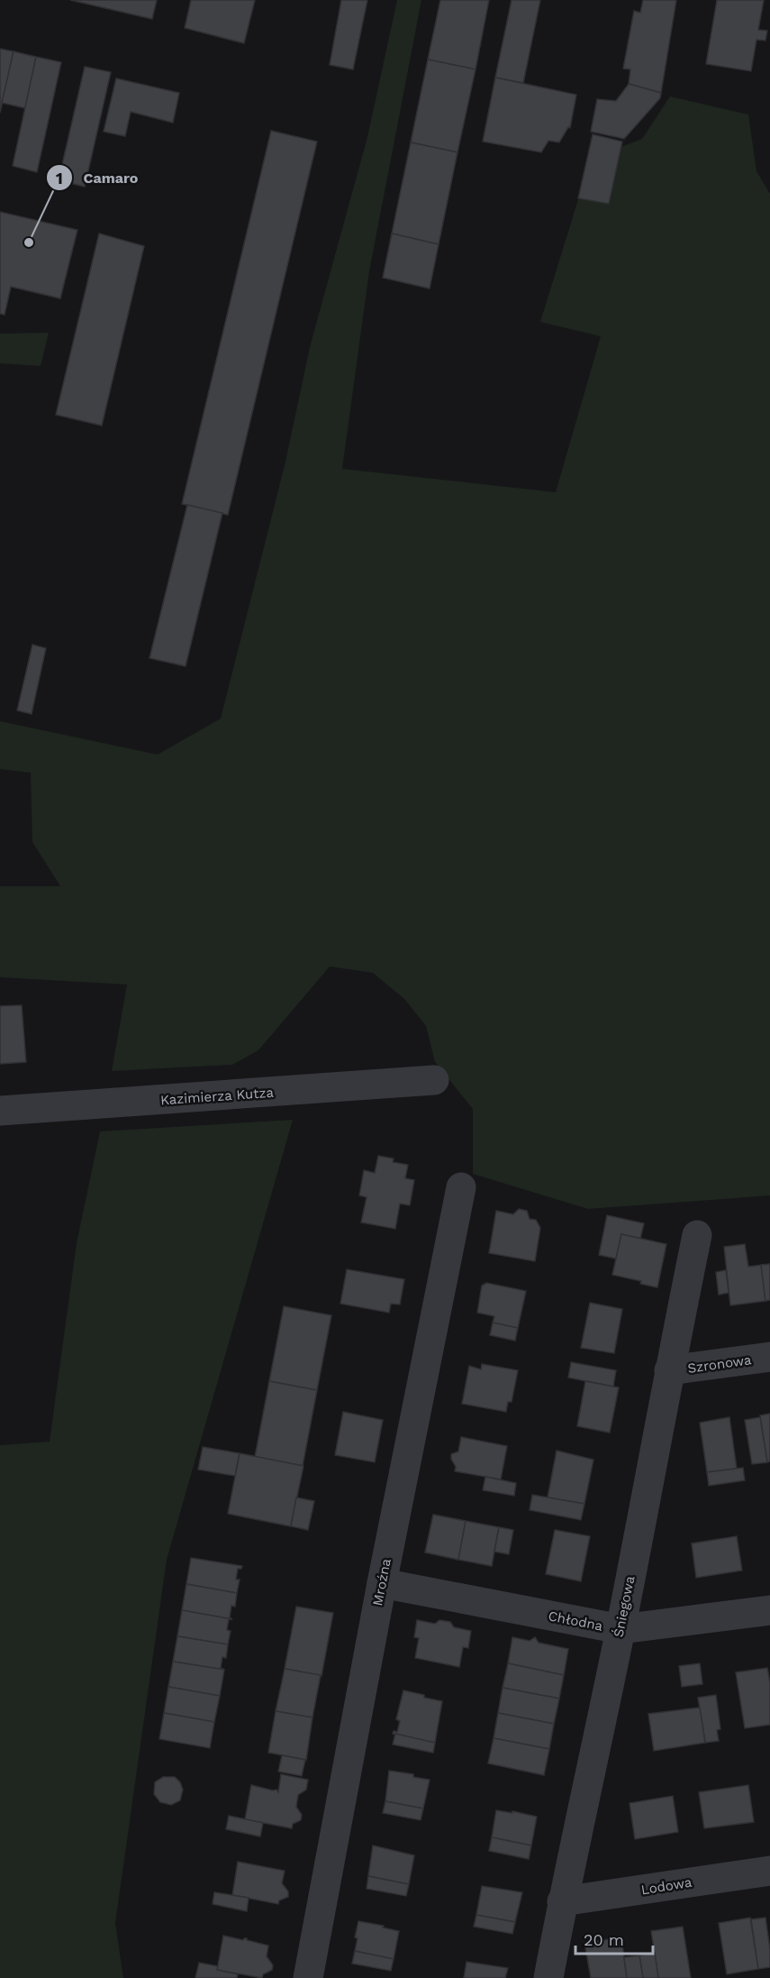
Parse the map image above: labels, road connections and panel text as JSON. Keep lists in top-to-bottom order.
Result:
{
  "streets": {
    "street": [
      "Kazimierza Kutza",
      "Szronowa",
      "Mroźna",
      "Śniegowa",
      "Chłodna",
      "Lodowa"
    ]
  },
  "crossings": [
    ["Szronowa", "Śniegowa"],
    ["Mroźna", "Chłodna"],
    ["Śniegowa", "Chłodna"],
    ["Śniegowa", "Lodowa"]
  ],
  "places": ["Camaro"],
  "scale_bar": "20 m"
}
